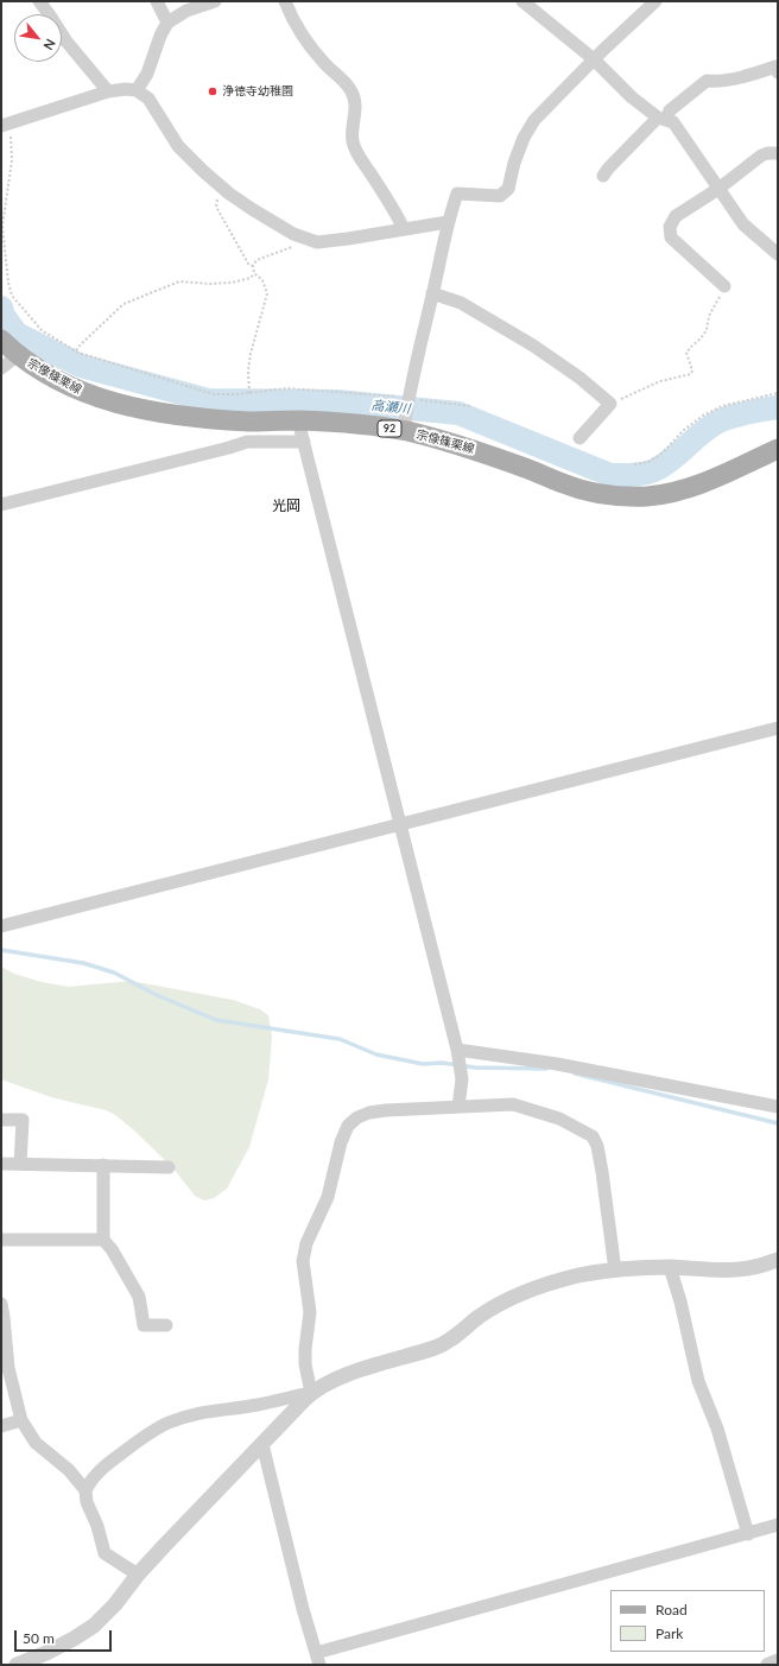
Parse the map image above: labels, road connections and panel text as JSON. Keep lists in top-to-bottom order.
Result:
{
  "streets": {
    "main road": ["宗像篠栗線", "92"]
  },
  "districts": ["光岡"],
  "water": ["高瀬川"],
  "places": ["浄徳寺幼稚園"],
  "legend": ["Road", "Park"],
  "scale_bar": "50 m",
  "north": "bottom right"
}
